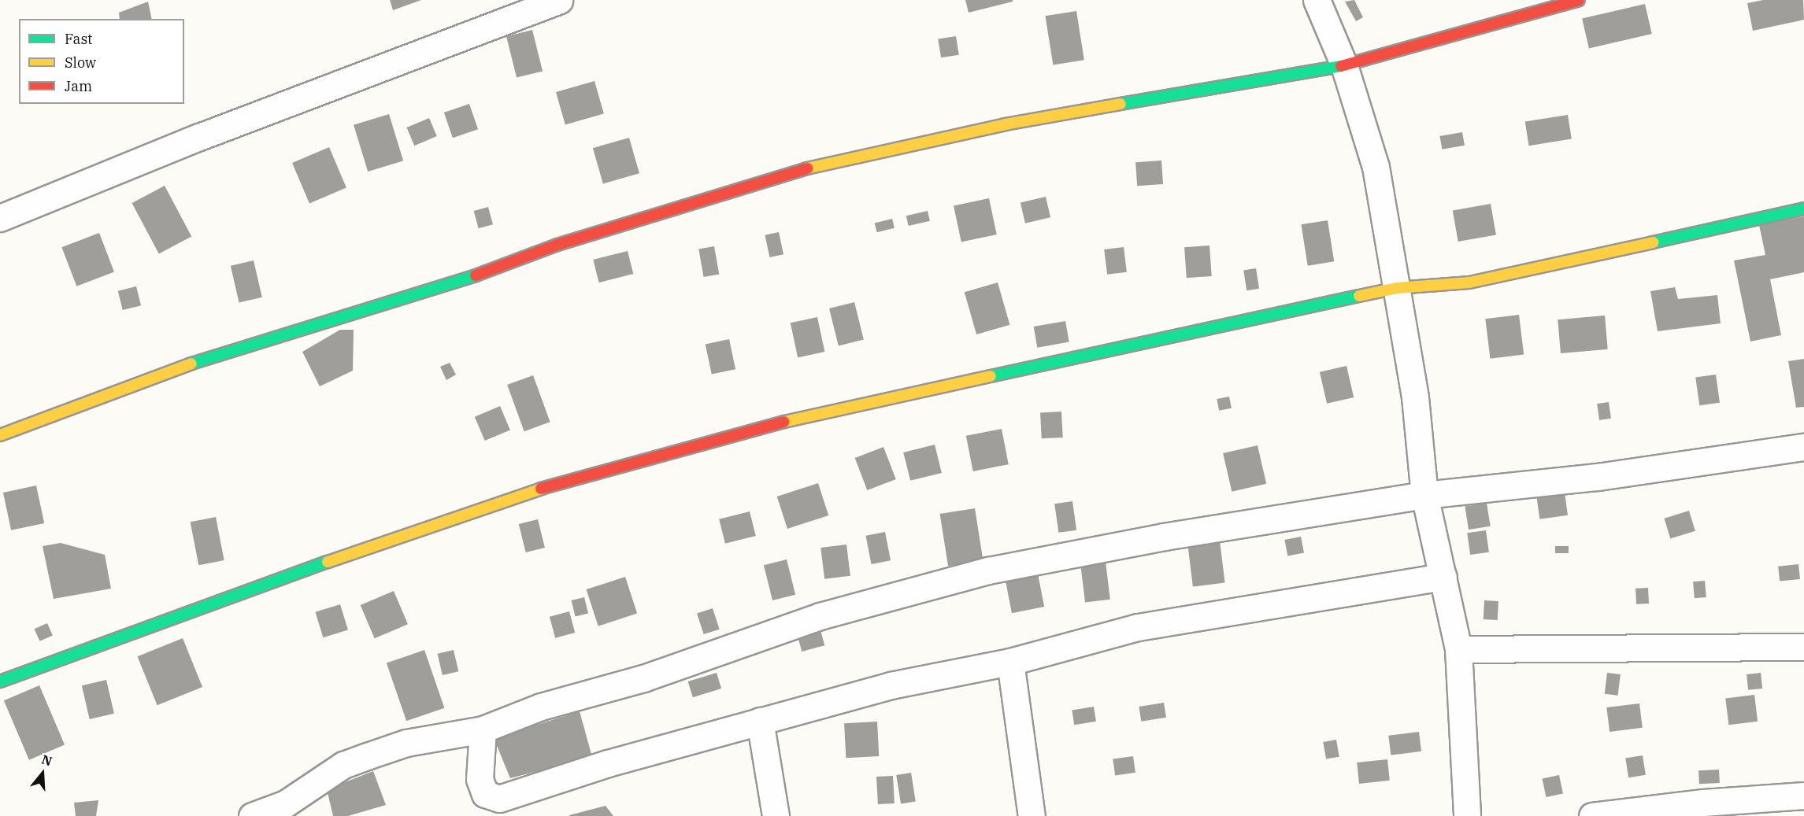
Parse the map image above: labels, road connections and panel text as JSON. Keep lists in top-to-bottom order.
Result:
{
  "legend": ["Fast", "Slow", "Jam"],
  "north": "top"
}
